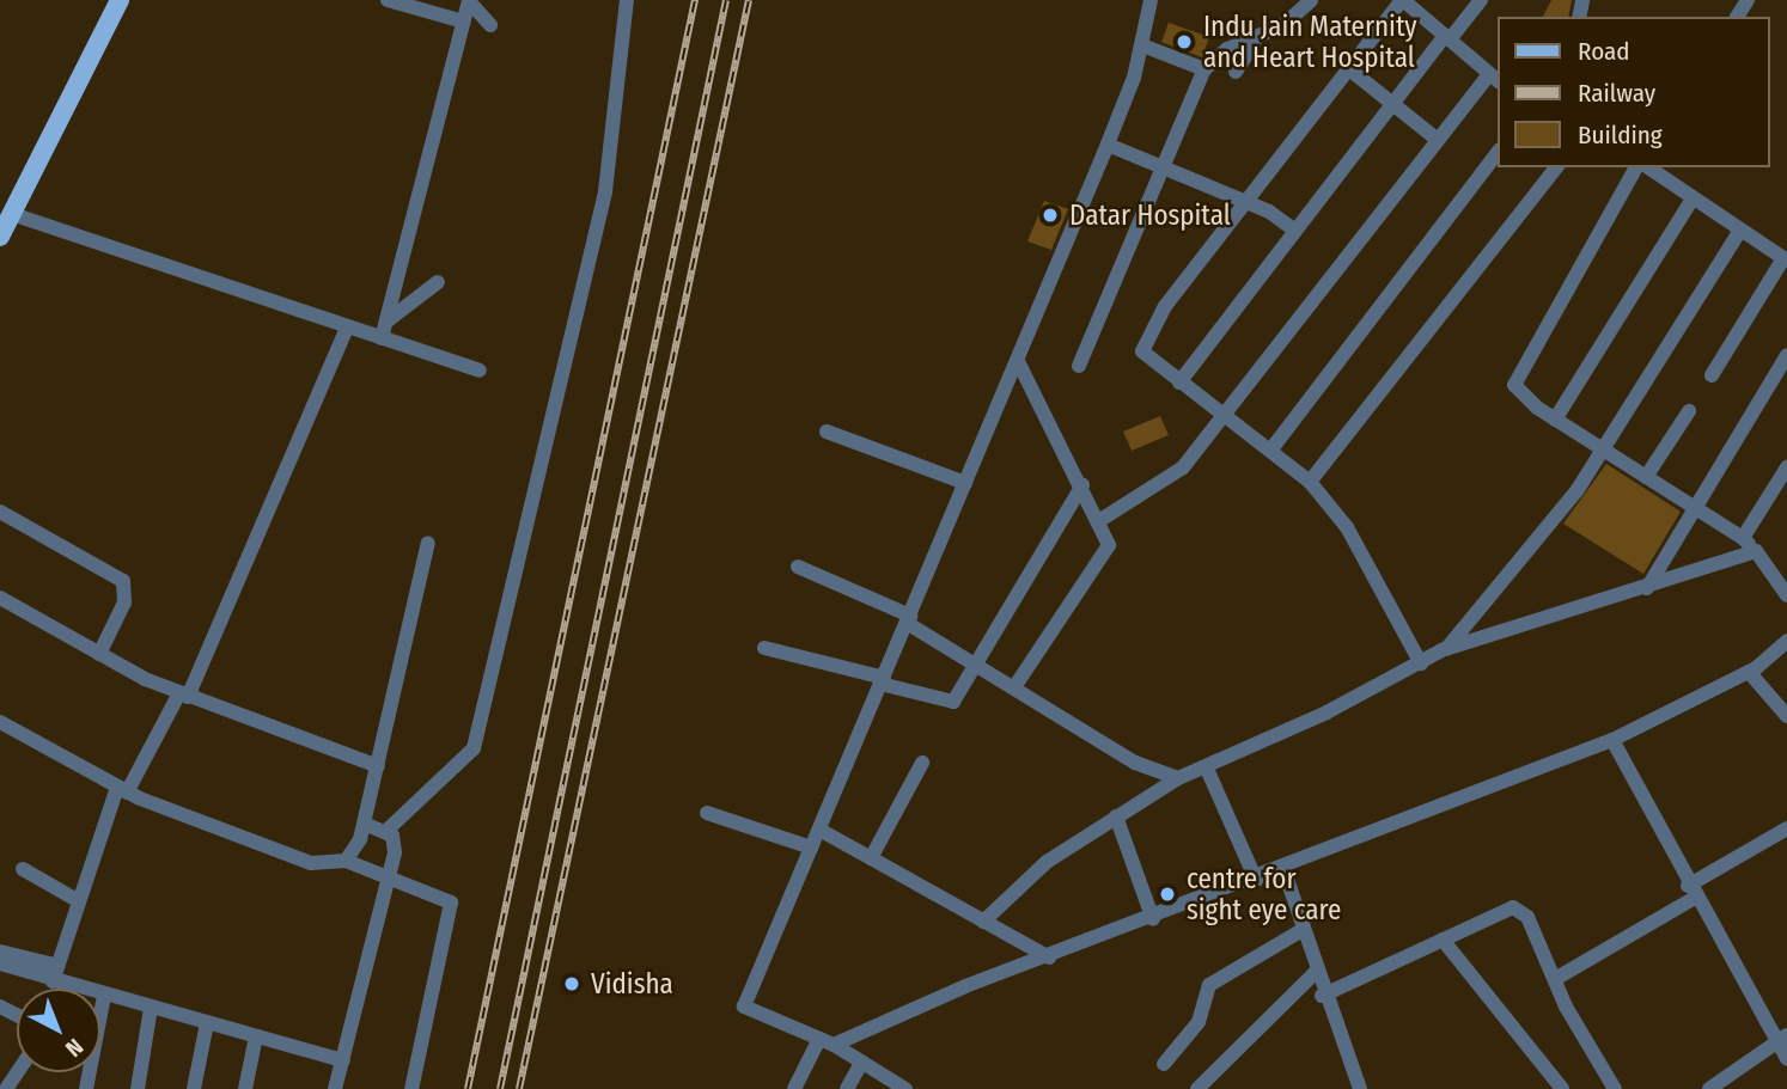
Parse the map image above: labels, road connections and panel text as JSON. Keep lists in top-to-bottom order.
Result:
{
  "places": [
    "Indu Jain Maternity and Heart Hospital",
    "Datar Hospital",
    "centre for sight eye care",
    "Vidisha"
  ],
  "legend": ["Road", "Railway", "Building"],
  "north": "bottom right"
}
